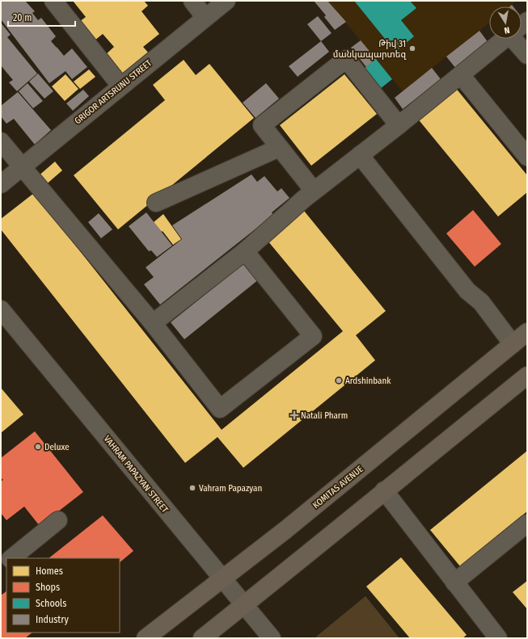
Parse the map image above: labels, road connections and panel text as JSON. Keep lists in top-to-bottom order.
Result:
{
  "streets": {
    "main road": ["KOMITAS AVENUE"],
    "street": ["GRIGOR ARTSRUNU STREET", "VAHRAM PAPAZYAN STREET"]
  },
  "crossings": [
    ["VAHRAM PAPAZYAN STREET", "KOMITAS AVENUE"]
  ],
  "places": {
    "other": [
      "Թիվ 31 մանկապարտեզ",
      "Ardshinbank",
      "Deluxe",
      "Vahram Papazyan"
    ],
    "health": ["Natali Pharm"]
  },
  "legend": [
    "Homes",
    "Shops",
    "Schools",
    "Industry"
  ],
  "scale_bar": "20 m",
  "north": "bottom"
}
